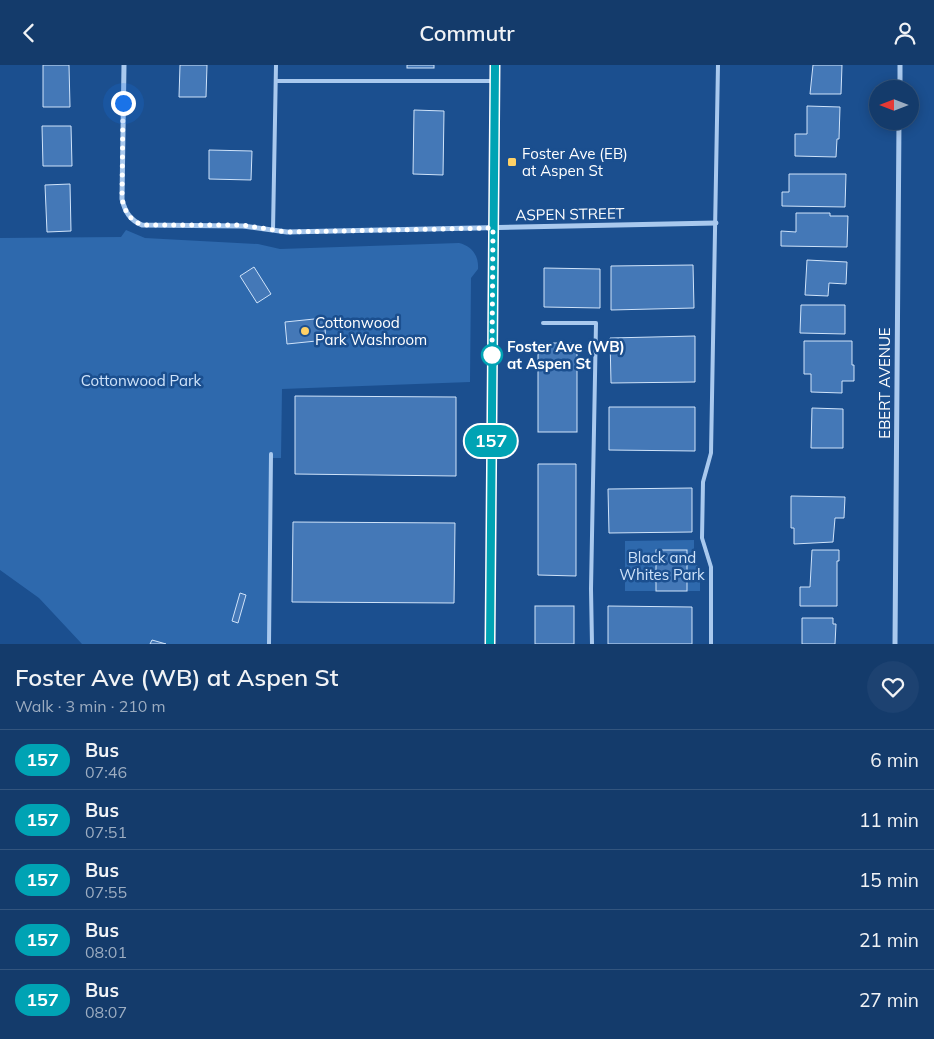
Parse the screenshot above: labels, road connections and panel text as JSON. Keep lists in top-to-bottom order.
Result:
{
  "streets": {
    "street": ["ASPEN STREET", "EBERT AVENUE"]
  },
  "parks": ["Cottonwood Park", "Black and Whites Park"],
  "places": {
    "transit": ["Foster Ave (EB) at Aspen St"],
    "other": ["Cottonwood Park Washroom", "Foster Ave (WB) at Aspen St"]
  },
  "lines": ["bus line 157"],
  "north": "left",
  "page": {
    "header": "Commutr",
    "on_map": "157",
    "heading": ["Foster Ave (WB) at Aspen St", "Walk · 3 min · 210 m"],
    "list": [
      {
        "mark": "157",
        "name": "Bus",
        "note": "07:46",
        "value": "6 min"
      },
      {
        "mark": "157",
        "name": "Bus",
        "note": "07:51",
        "value": "11 min"
      },
      {
        "mark": "157",
        "name": "Bus",
        "note": "07:55",
        "value": "15 min"
      },
      {
        "mark": "157",
        "name": "Bus",
        "note": "08:01",
        "value": "21 min"
      },
      {
        "mark": "157",
        "name": "Bus",
        "note": "08:07",
        "value": "27 min"
      }
    ]
  }
}
